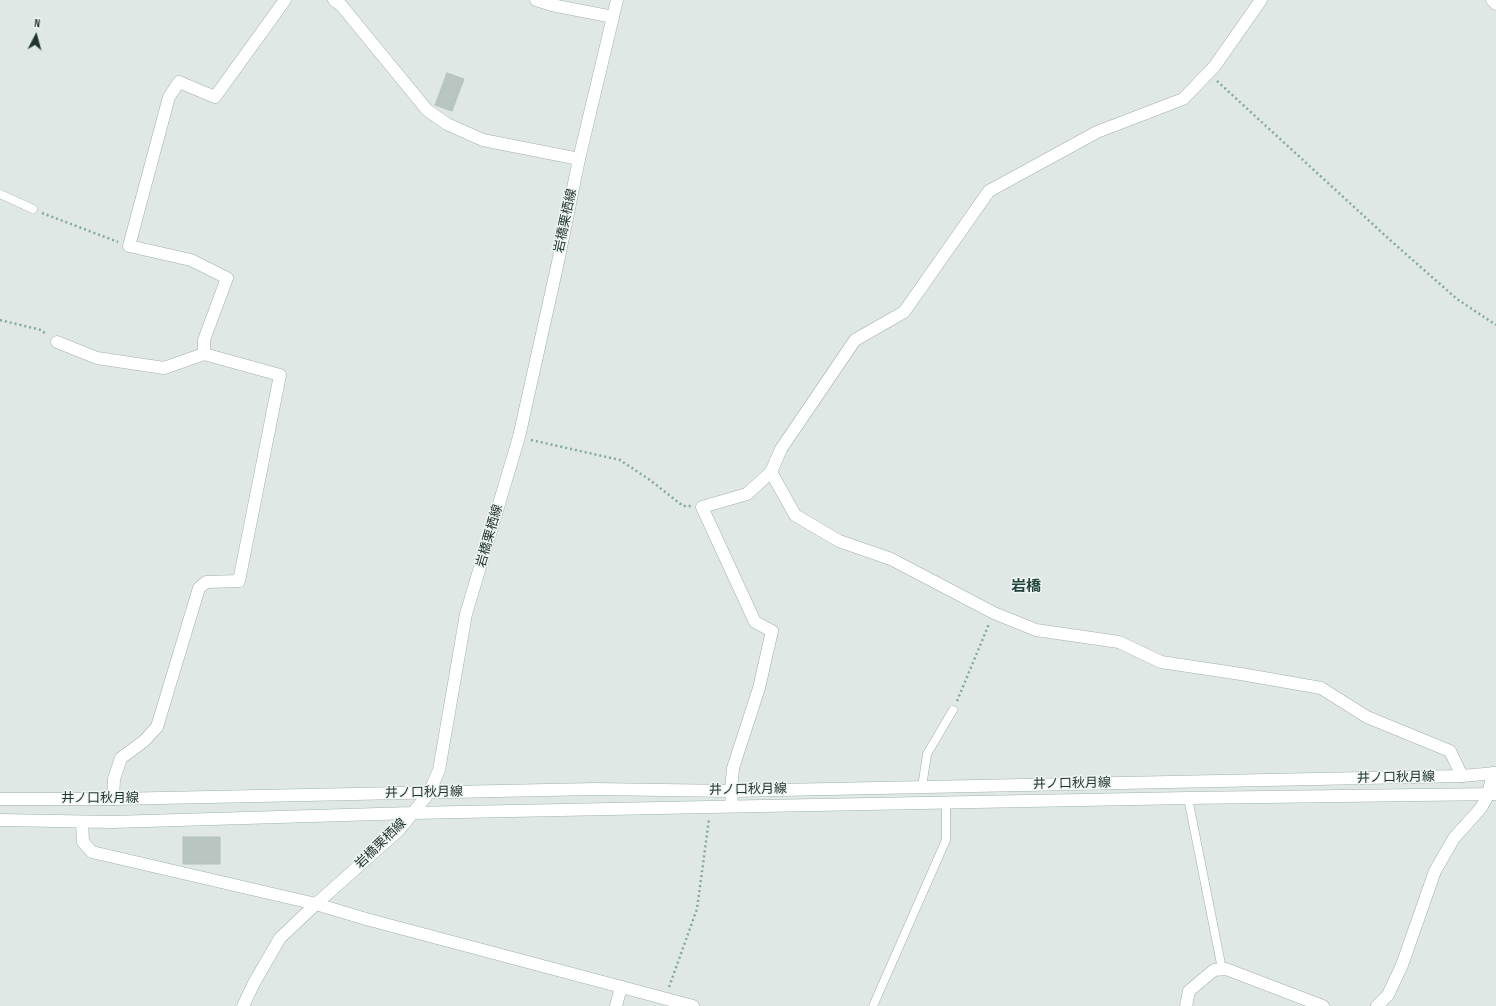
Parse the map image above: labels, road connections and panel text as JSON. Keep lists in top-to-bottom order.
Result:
{
  "streets": {
    "street": ["岩橋栗栖線", "井ノ口秋月線"]
  },
  "crossings": [
    ["岩橋栗栖線", "井ノ口秋月線"]
  ],
  "districts": ["岩橋"],
  "north": "top"
}
